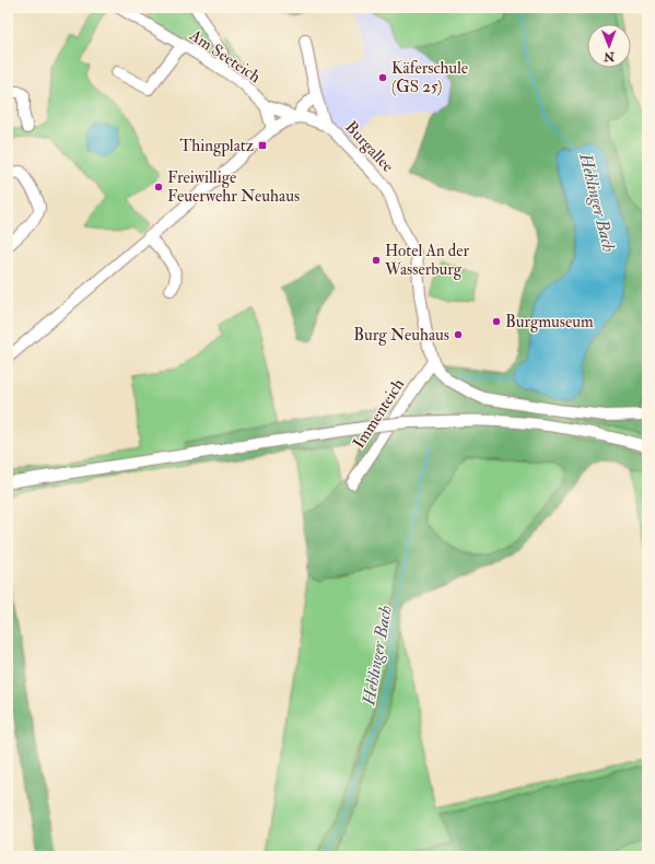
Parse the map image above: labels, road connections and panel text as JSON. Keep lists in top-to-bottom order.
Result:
{
  "streets": {
    "street": ["Am Seeteich", "Burgallee", "Immenteich"]
  },
  "crossings": [
    ["Am Seeteich", "Burgallee"],
    ["Burgallee", "Immenteich"]
  ],
  "water": ["Hehlinger Bach"],
  "places": {
    "other": [
      "Käferschule (GS 25)",
      "Freiwillige Feuerwehr Neuhaus",
      "Hotel An der Wasserburg",
      "Burgmuseum",
      "Burg Neuhaus"
    ],
    "transit": ["Thingplatz"]
  },
  "north": "bottom"
}
